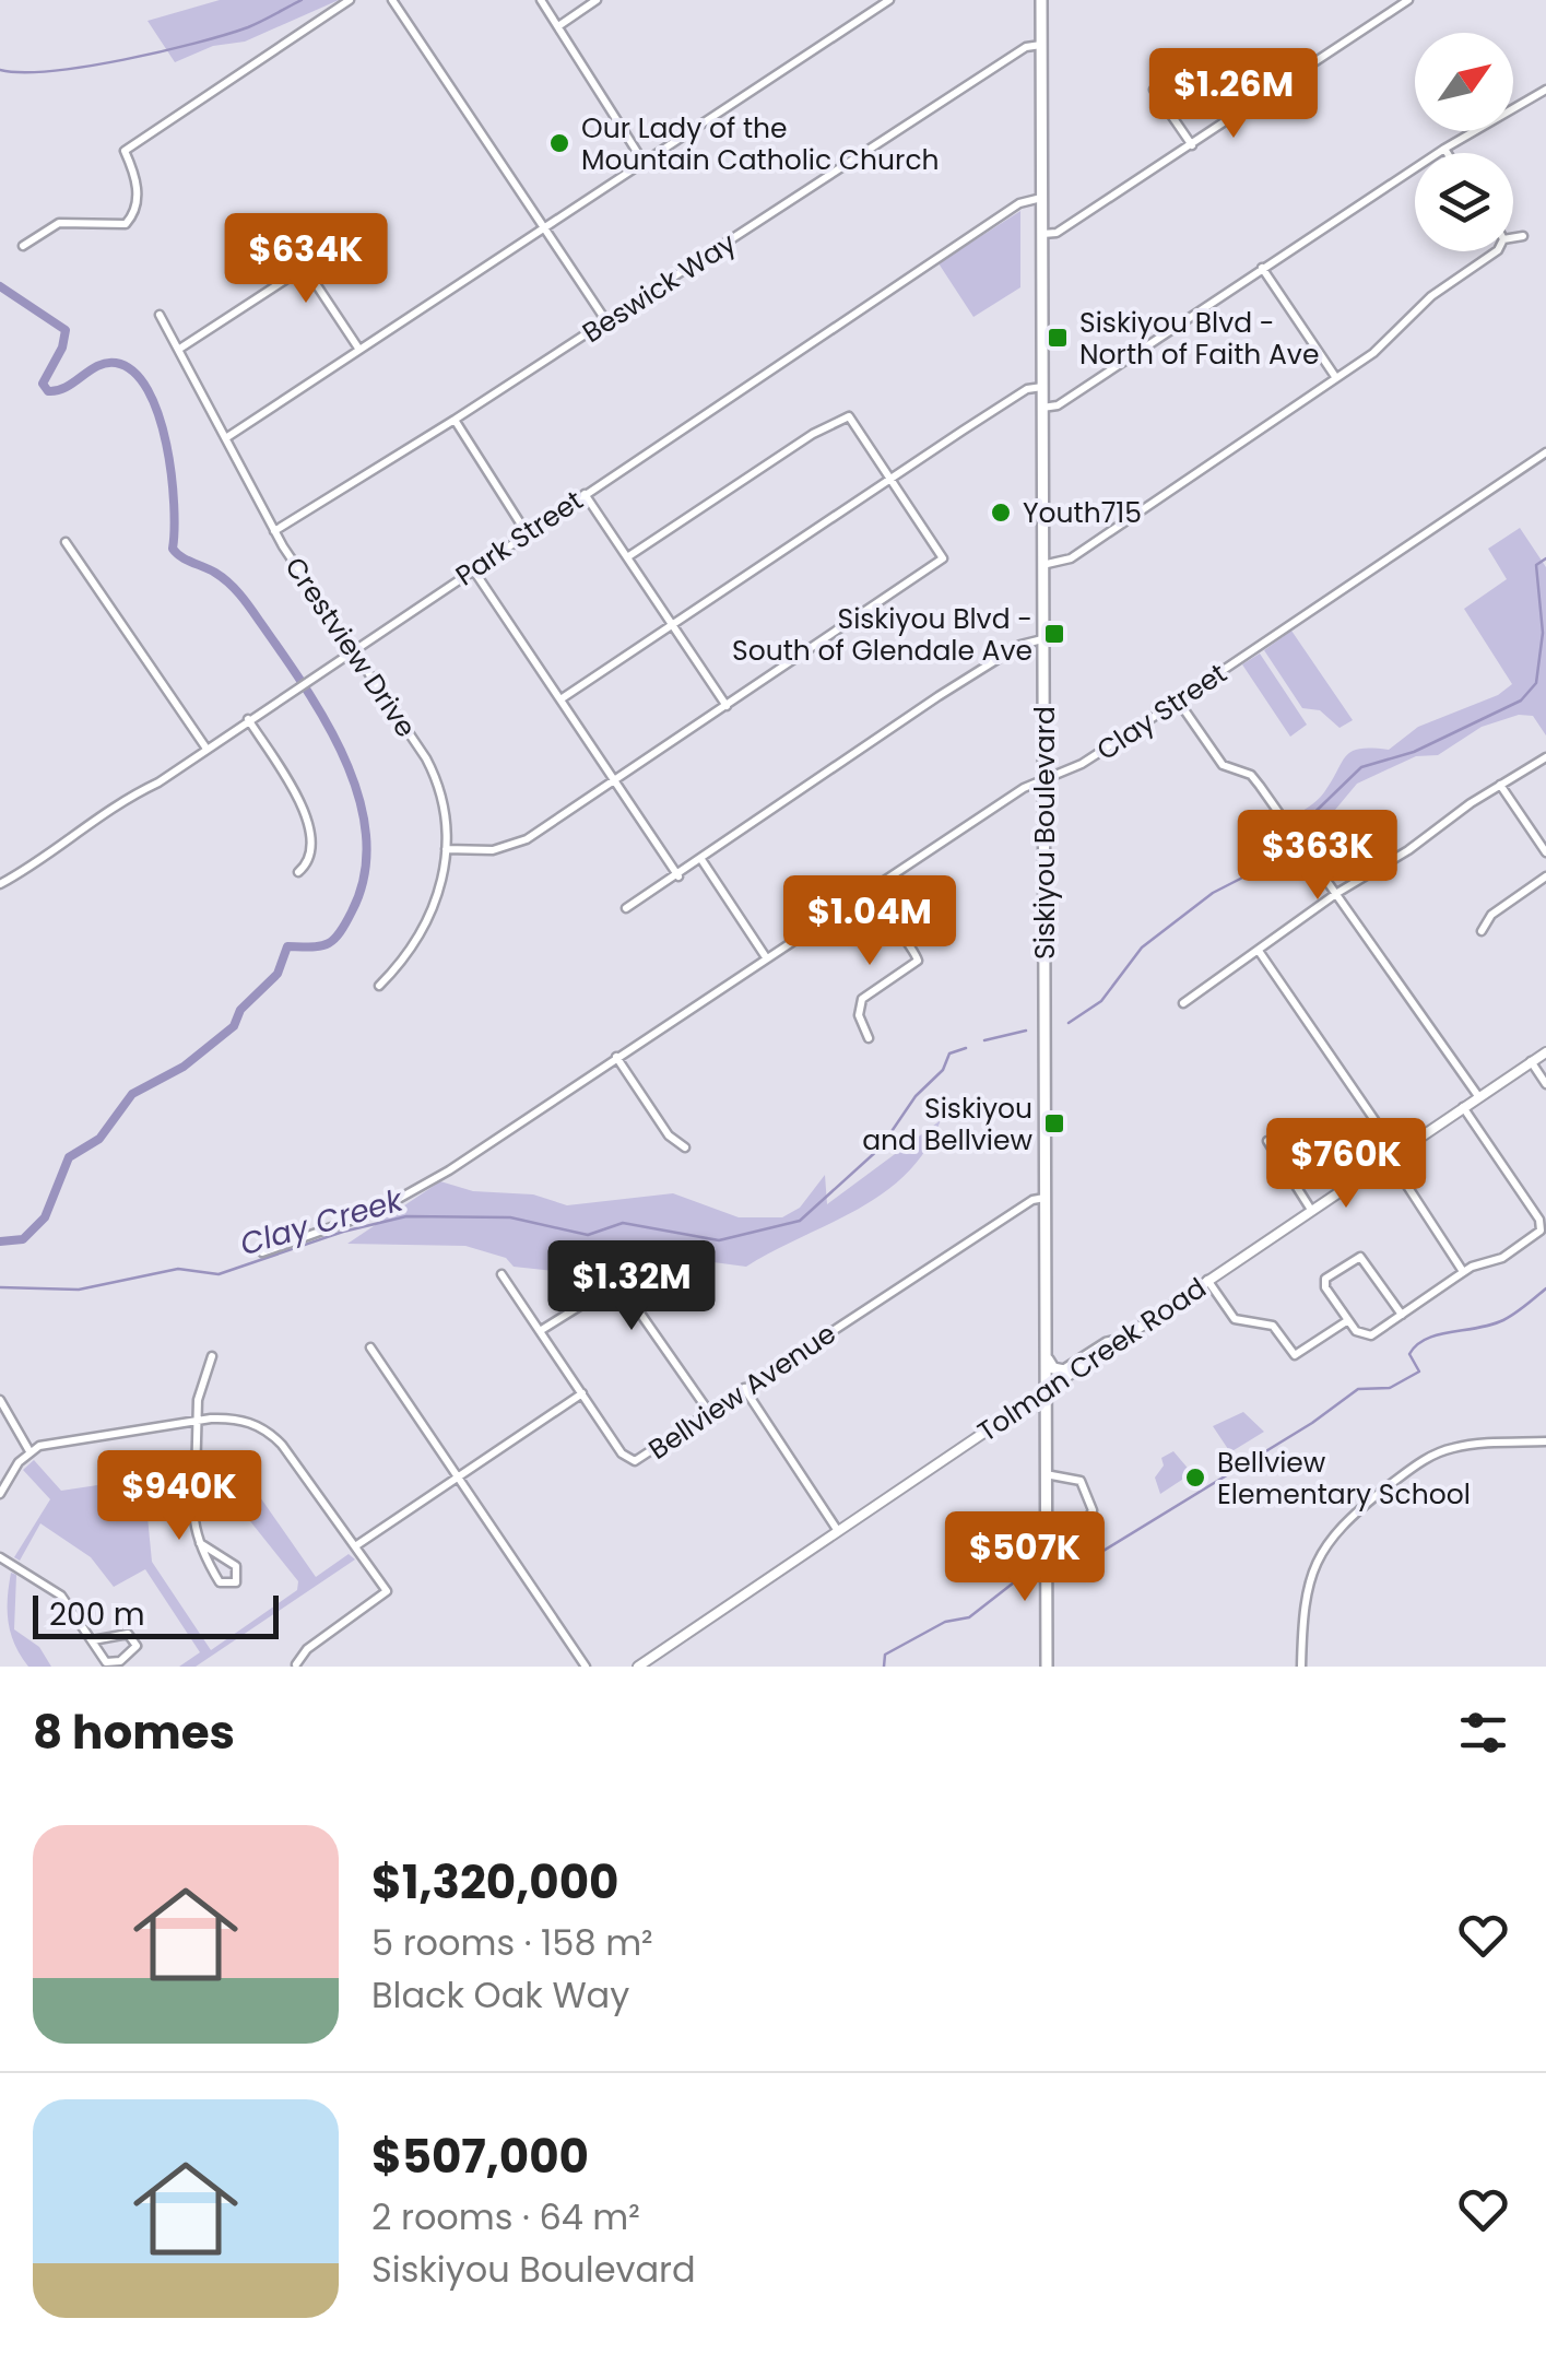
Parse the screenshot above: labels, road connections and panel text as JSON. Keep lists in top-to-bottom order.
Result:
{
  "streets": {
    "main road": ["Siskiyou Boulevard"],
    "street": [
      "Beswick Way",
      "Park Street",
      "Crestview Drive",
      "Clay Street",
      "Tolman Creek Road",
      "Bellview Avenue"
    ]
  },
  "crossings": [
    ["Beswick Way", "Crestview Drive"],
    ["Beswick Way", "Siskiyou Boulevard"],
    ["Park Street", "Crestview Drive"],
    ["Park Street", "Siskiyou Boulevard"],
    ["Clay Street", "Siskiyou Boulevard"],
    ["Siskiyou Boulevard", "Tolman Creek Road"],
    ["Siskiyou Boulevard", "Bellview Avenue"]
  ],
  "water": ["Clay Creek"],
  "places": {
    "other": ["Our Lady of the Mountain Catholic Church", "Youth715", "Bellview Elementary School"],
    "transit": ["Siskiyou Blvd - North of Faith Ave", "Siskiyou Blvd - South of Glendale Ave", "Siskiyou and Bellview"]
  },
  "scale_bar": "200 m",
  "north": "top right",
  "page": {
    "price": [
      "$1.26M",
      "$634K",
      "$363K",
      "$1.04M",
      "$760K",
      "$1.32M",
      "$940K",
      "$507K"
    ],
    "scale": "200 m",
    "heading": "8 homes",
    "list": [
      {
        "name": "$1,320,000",
        "note": "5 rooms · 158 m² · Black Oak Way"
      },
      {
        "name": "$507,000",
        "note": "2 rooms · 64 m² · Siskiyou Boulevard"
      }
    ]
  }
}
